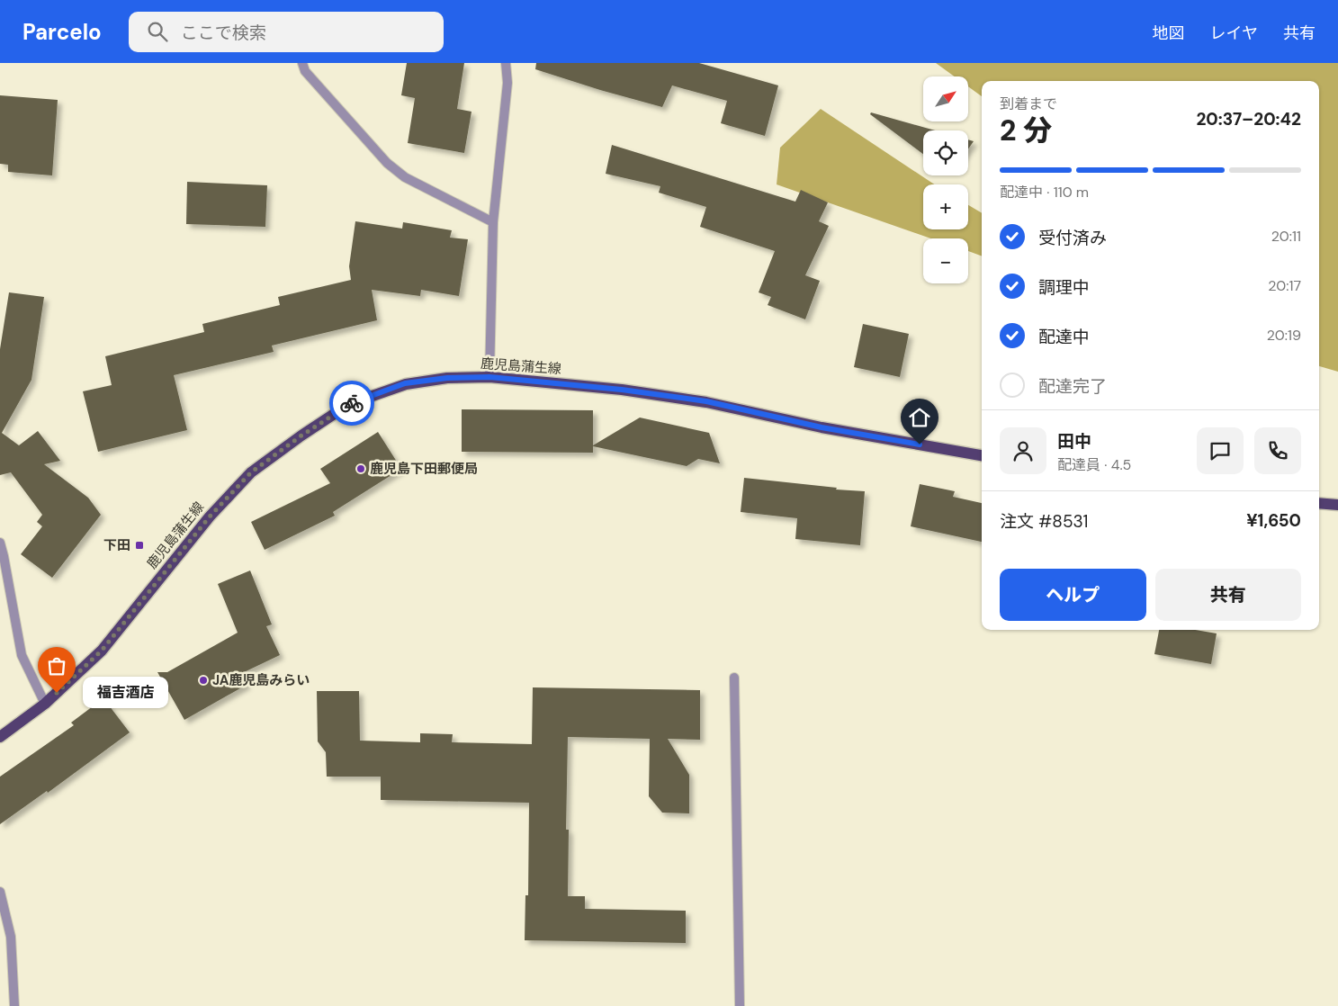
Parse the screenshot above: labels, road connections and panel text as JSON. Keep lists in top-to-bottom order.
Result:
{
  "streets": {
    "main road": ["鹿児島蒲生線"]
  },
  "places": {
    "other": ["鹿児島下田郵便局", "JA鹿児島みらい", "福吉酒店"],
    "transit": ["下田"]
  },
  "north": "top right",
  "page": {
    "header": "Parcelo",
    "search": "ここで検索",
    "nav": ["地図", "レイヤ", "共有"],
    "map_buttons": ["+", "−"],
    "heading": ["2 分", "到着まで", "20:37–20:42"],
    "panel": [
      "田中",
      "配達員 · 4.5",
      "注文 #8531",
      "¥1,650"
    ],
    "bar": "配達中 · 110 m",
    "list": [
      ["受付済み", "20:11"],
      ["調理中", "20:17"],
      ["配達中", "20:19"],
      "配達完了"
    ],
    "buttons": ["ヘルプ", "共有"],
    "bubble": "福吉酒店"
  }
}
